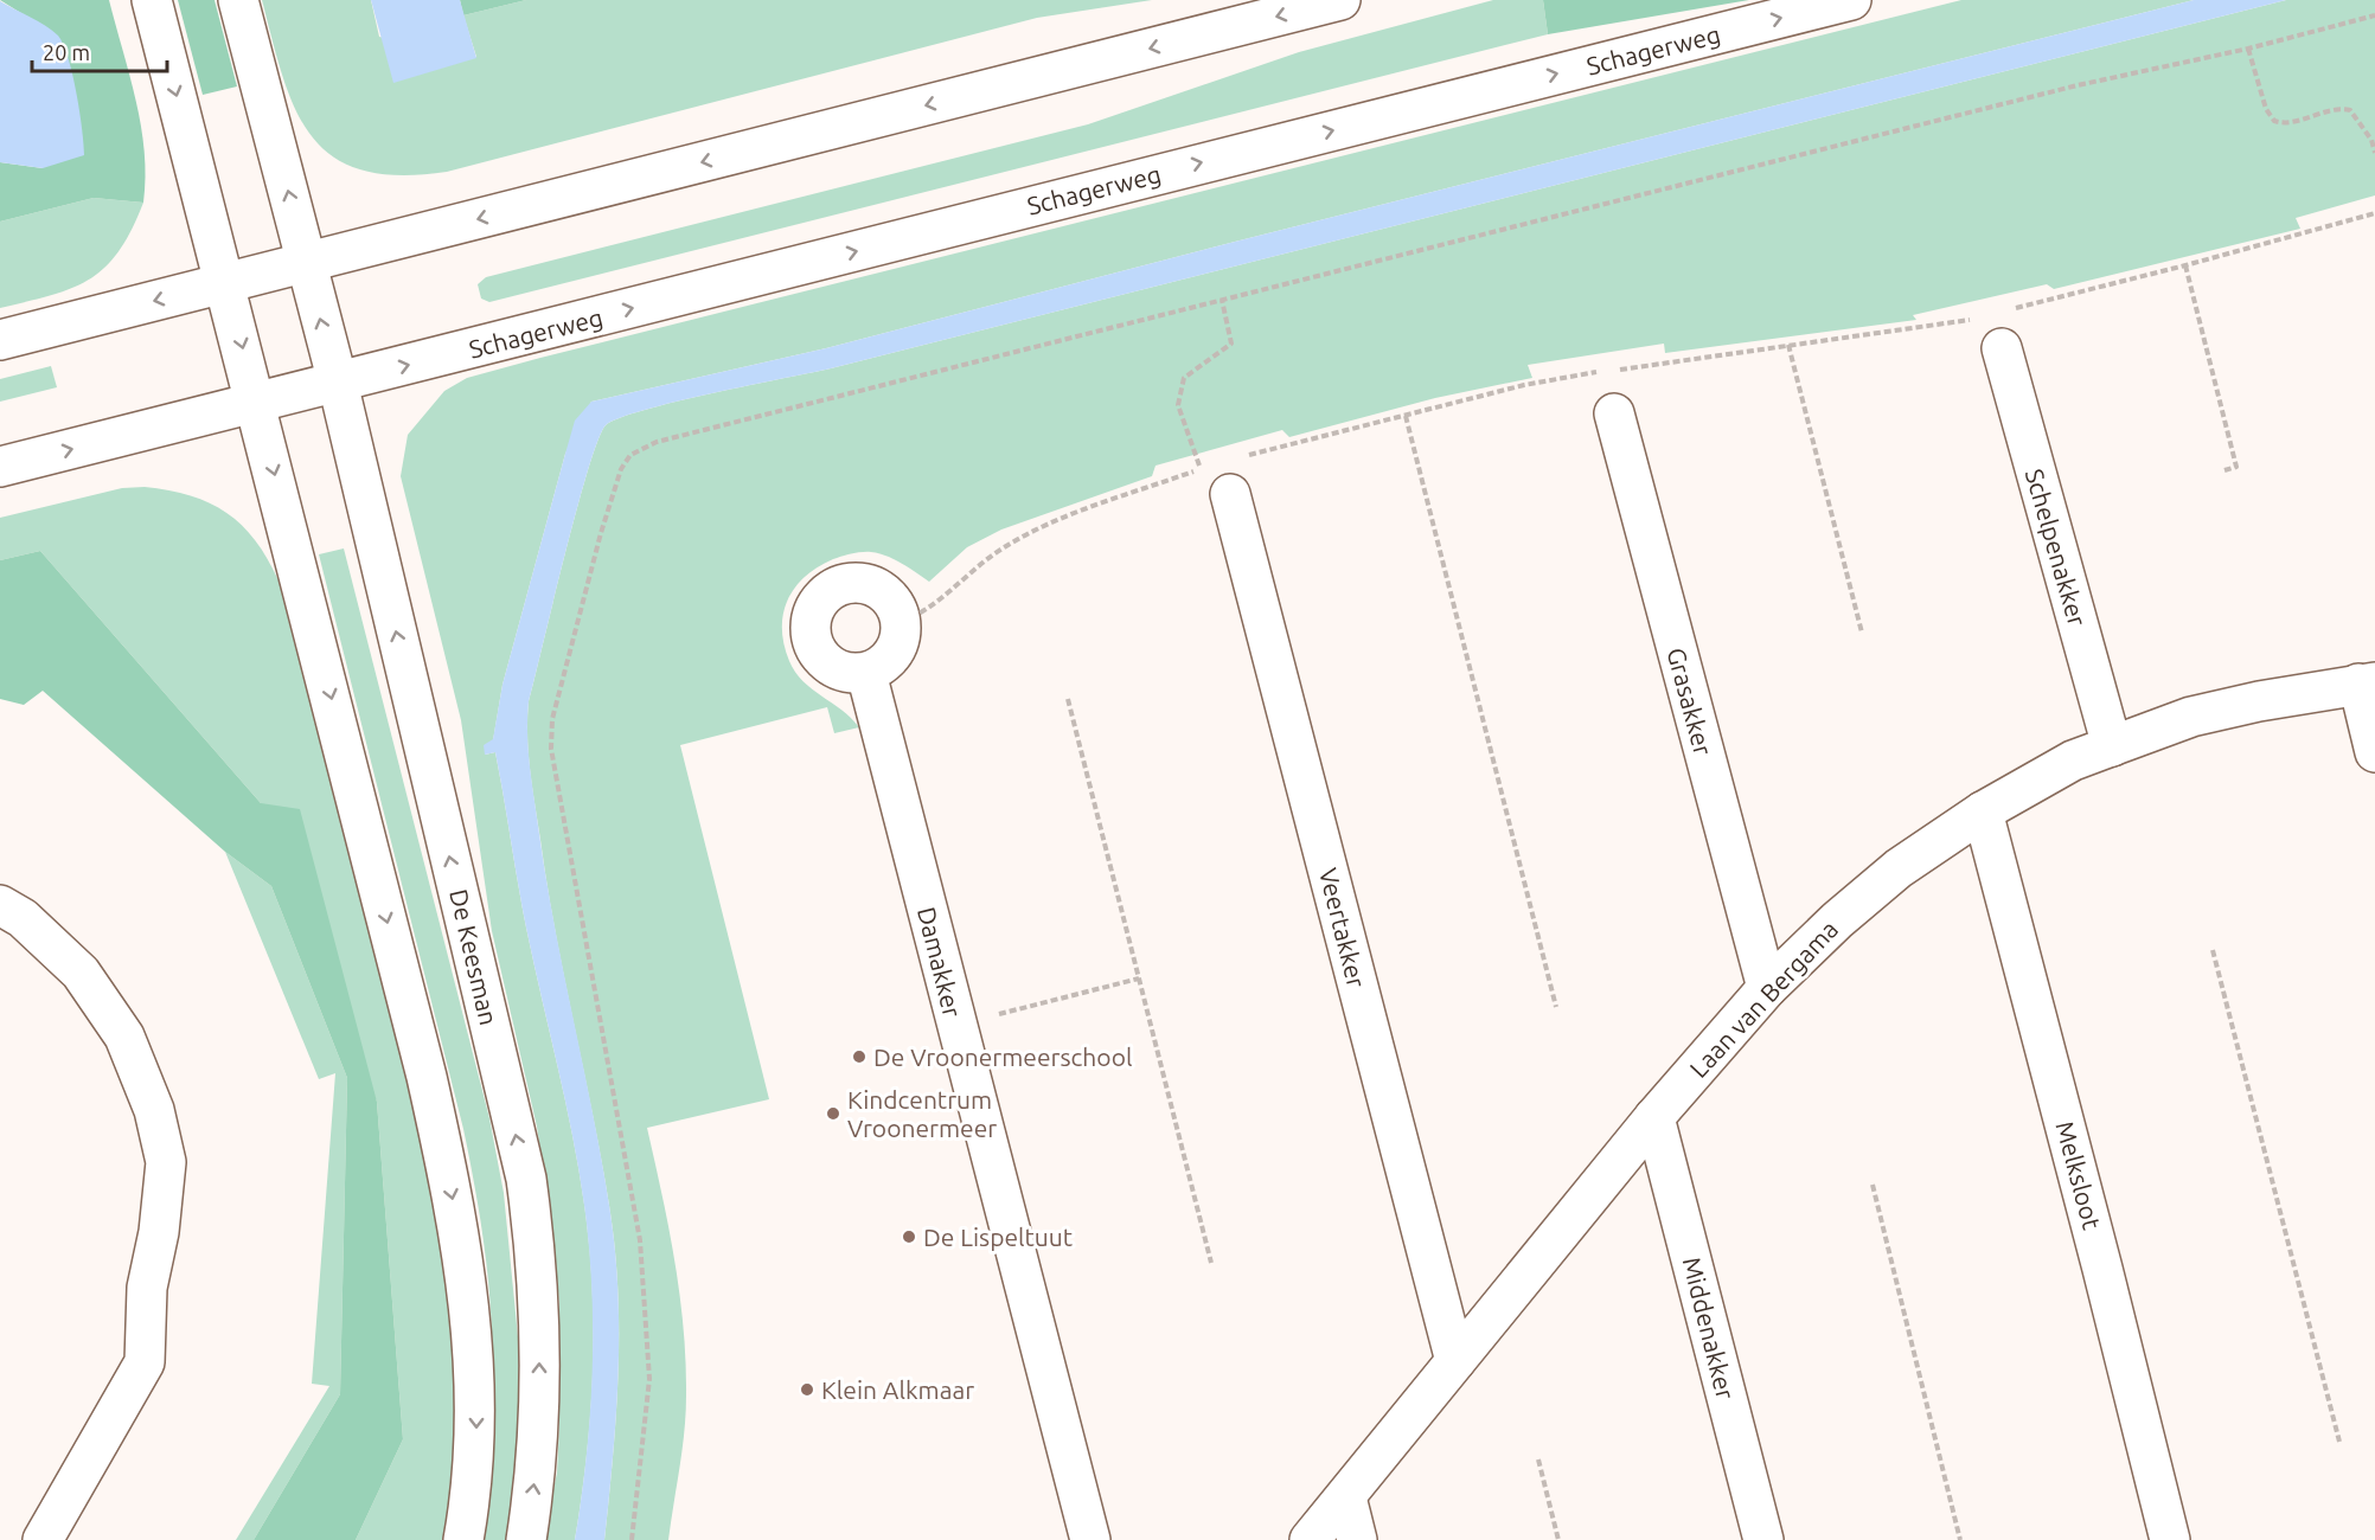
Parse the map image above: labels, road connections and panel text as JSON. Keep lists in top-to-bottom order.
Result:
{
  "streets": {
    "street": [
      "Schagerweg",
      "Schelpenakker",
      "Grasakker",
      "Veertakker",
      "De Keesman",
      "Damakker",
      "Laan van Bergama",
      "Melksloot",
      "Middenakker"
    ]
  },
  "crossings": [
    ["Schagerweg", "De Keesman"],
    ["Schelpenakker", "Laan van Bergama"],
    ["Grasakker", "Laan van Bergama"],
    ["Veertakker", "Laan van Bergama"],
    ["Laan van Bergama", "Melksloot"],
    ["Laan van Bergama", "Middenakker"]
  ],
  "places": [
    "De Vroonermeerschool",
    "Kindcentrum Vroonermeer",
    "De Lispeltuut",
    "Klein Alkmaar"
  ],
  "scale_bar": "20 m"
}
